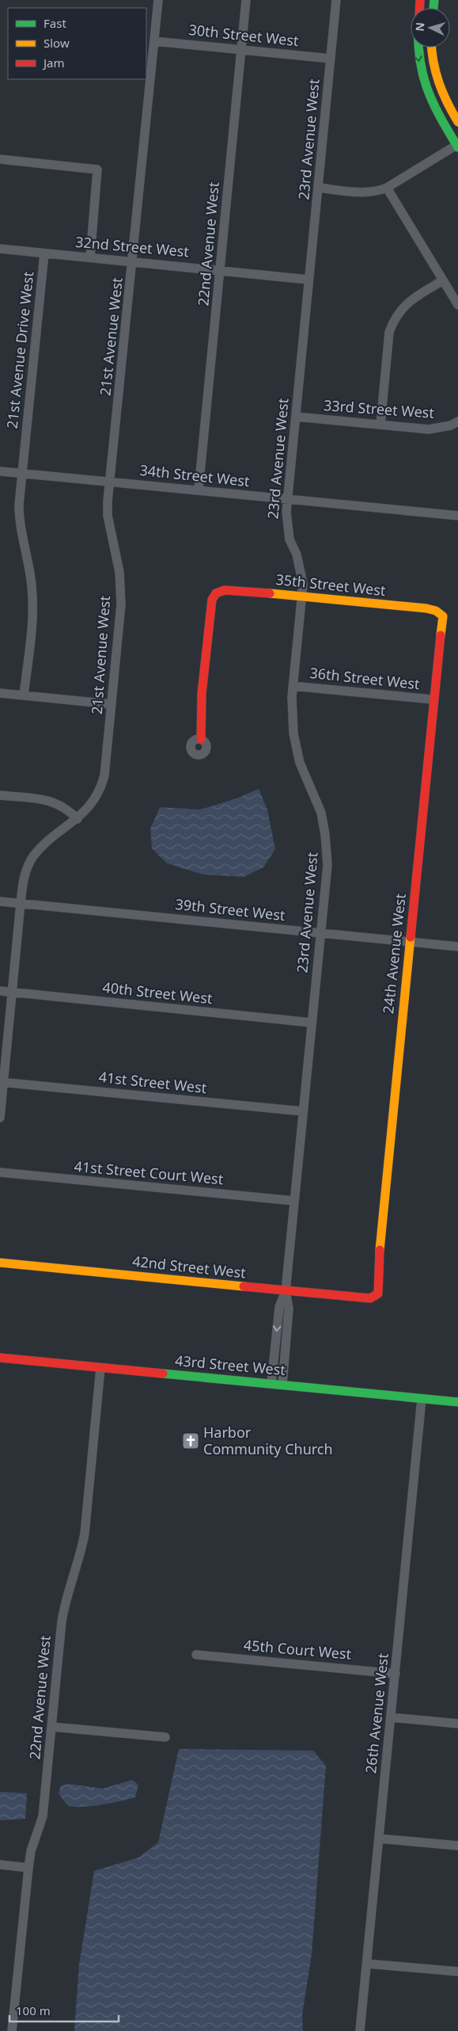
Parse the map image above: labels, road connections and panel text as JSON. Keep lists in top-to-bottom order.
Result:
{
  "streets": {
    "street": [
      "30th Street West",
      "23rd Avenue West",
      "22nd Avenue West",
      "32nd Street West",
      "21st Avenue West",
      "21st Avenue Drive West",
      "33rd Street West",
      "34th Street West",
      "35th Street West",
      "36th Street West",
      "39th Street West",
      "24th Avenue West",
      "40th Street West",
      "41st Street West",
      "41st Street Court West",
      "42nd Street West",
      "43rd Street West",
      "45th Court West",
      "26th Avenue West"
    ]
  },
  "crossings": [
    ["30th Street West", "23rd Avenue West"],
    ["30th Street West", "22nd Avenue West"],
    ["30th Street West", "21st Avenue West"],
    ["23rd Avenue West", "32nd Street West"],
    ["23rd Avenue West", "33rd Street West"],
    ["23rd Avenue West", "34th Street West"],
    ["23rd Avenue West", "35th Street West"],
    ["23rd Avenue West", "36th Street West"],
    ["23rd Avenue West", "39th Street West"],
    ["23rd Avenue West", "40th Street West"],
    ["23rd Avenue West", "41st Street West"],
    ["23rd Avenue West", "41st Street Court West"],
    ["23rd Avenue West", "42nd Street West"],
    ["23rd Avenue West", "43rd Street West"],
    ["22nd Avenue West", "32nd Street West"],
    ["22nd Avenue West", "34th Street West"],
    ["22nd Avenue West", "43rd Street West"],
    ["32nd Street West", "21st Avenue West"],
    ["32nd Street West", "21st Avenue Drive West"],
    ["21st Avenue West", "34th Street West"],
    ["21st Avenue West", "39th Street West"],
    ["21st Avenue West", "40th Street West"],
    ["21st Avenue West", "41st Street West"],
    ["21st Avenue Drive West", "34th Street West"],
    ["35th Street West", "24th Avenue West"],
    ["36th Street West", "24th Avenue West"],
    ["39th Street West", "24th Avenue West"],
    ["24th Avenue West", "42nd Street West"],
    ["43rd Street West", "26th Avenue West"],
    ["45th Court West", "26th Avenue West"]
  ],
  "places": {
    "church": ["Harbor Community Church"]
  },
  "legend": ["Fast", "Slow", "Jam"],
  "scale_bar": "100 m",
  "north": "left"
}
